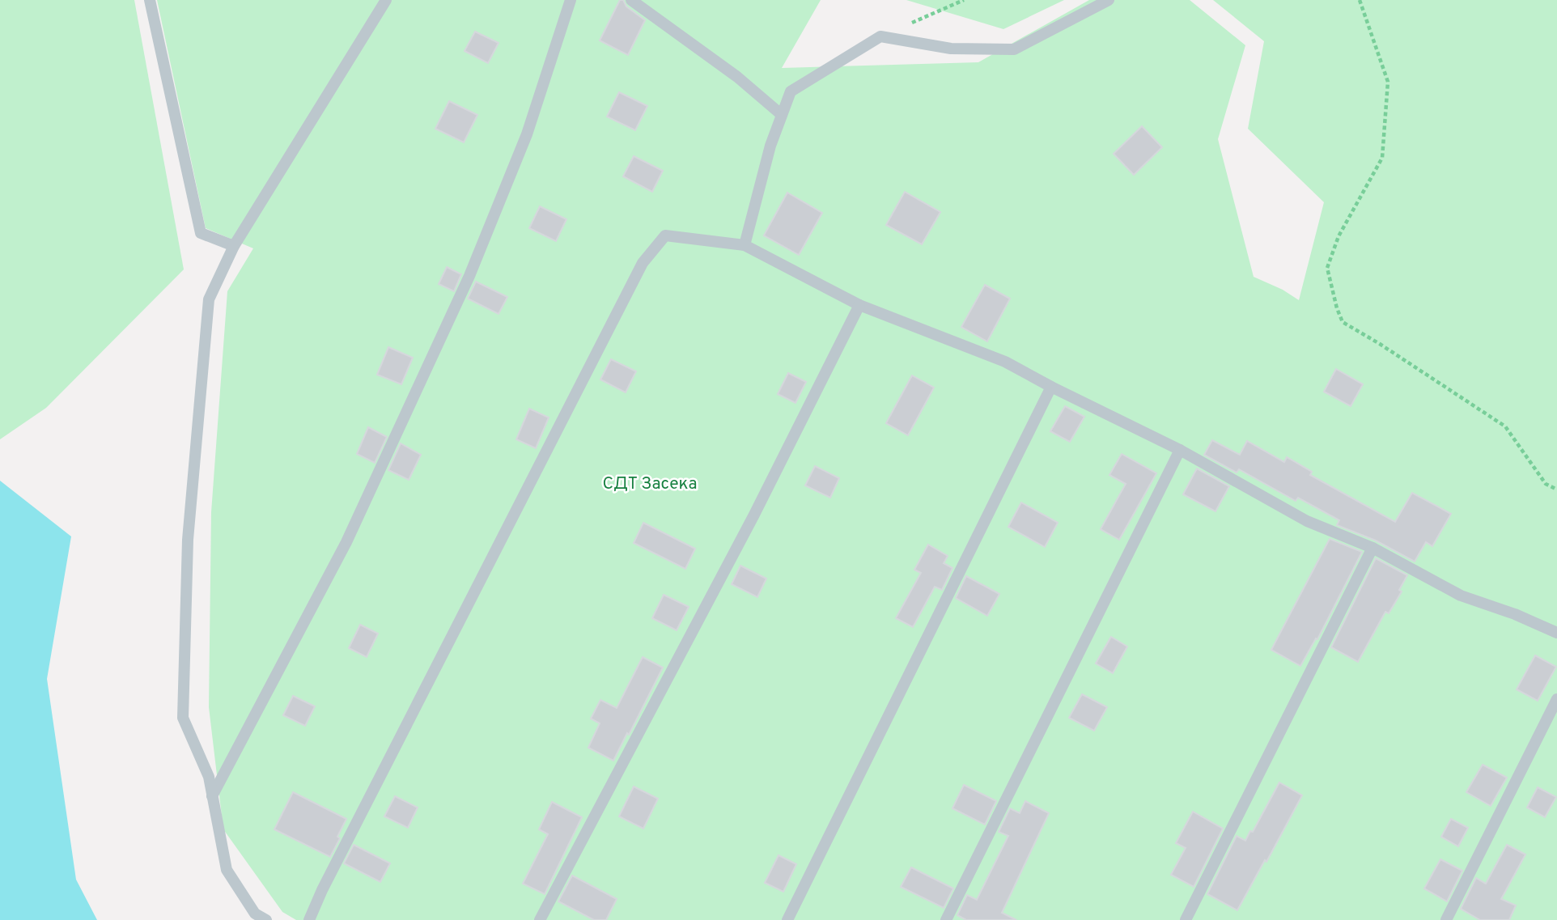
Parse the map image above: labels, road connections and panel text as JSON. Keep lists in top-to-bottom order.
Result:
{
  "parks": ["СДТ Засека"]
}
